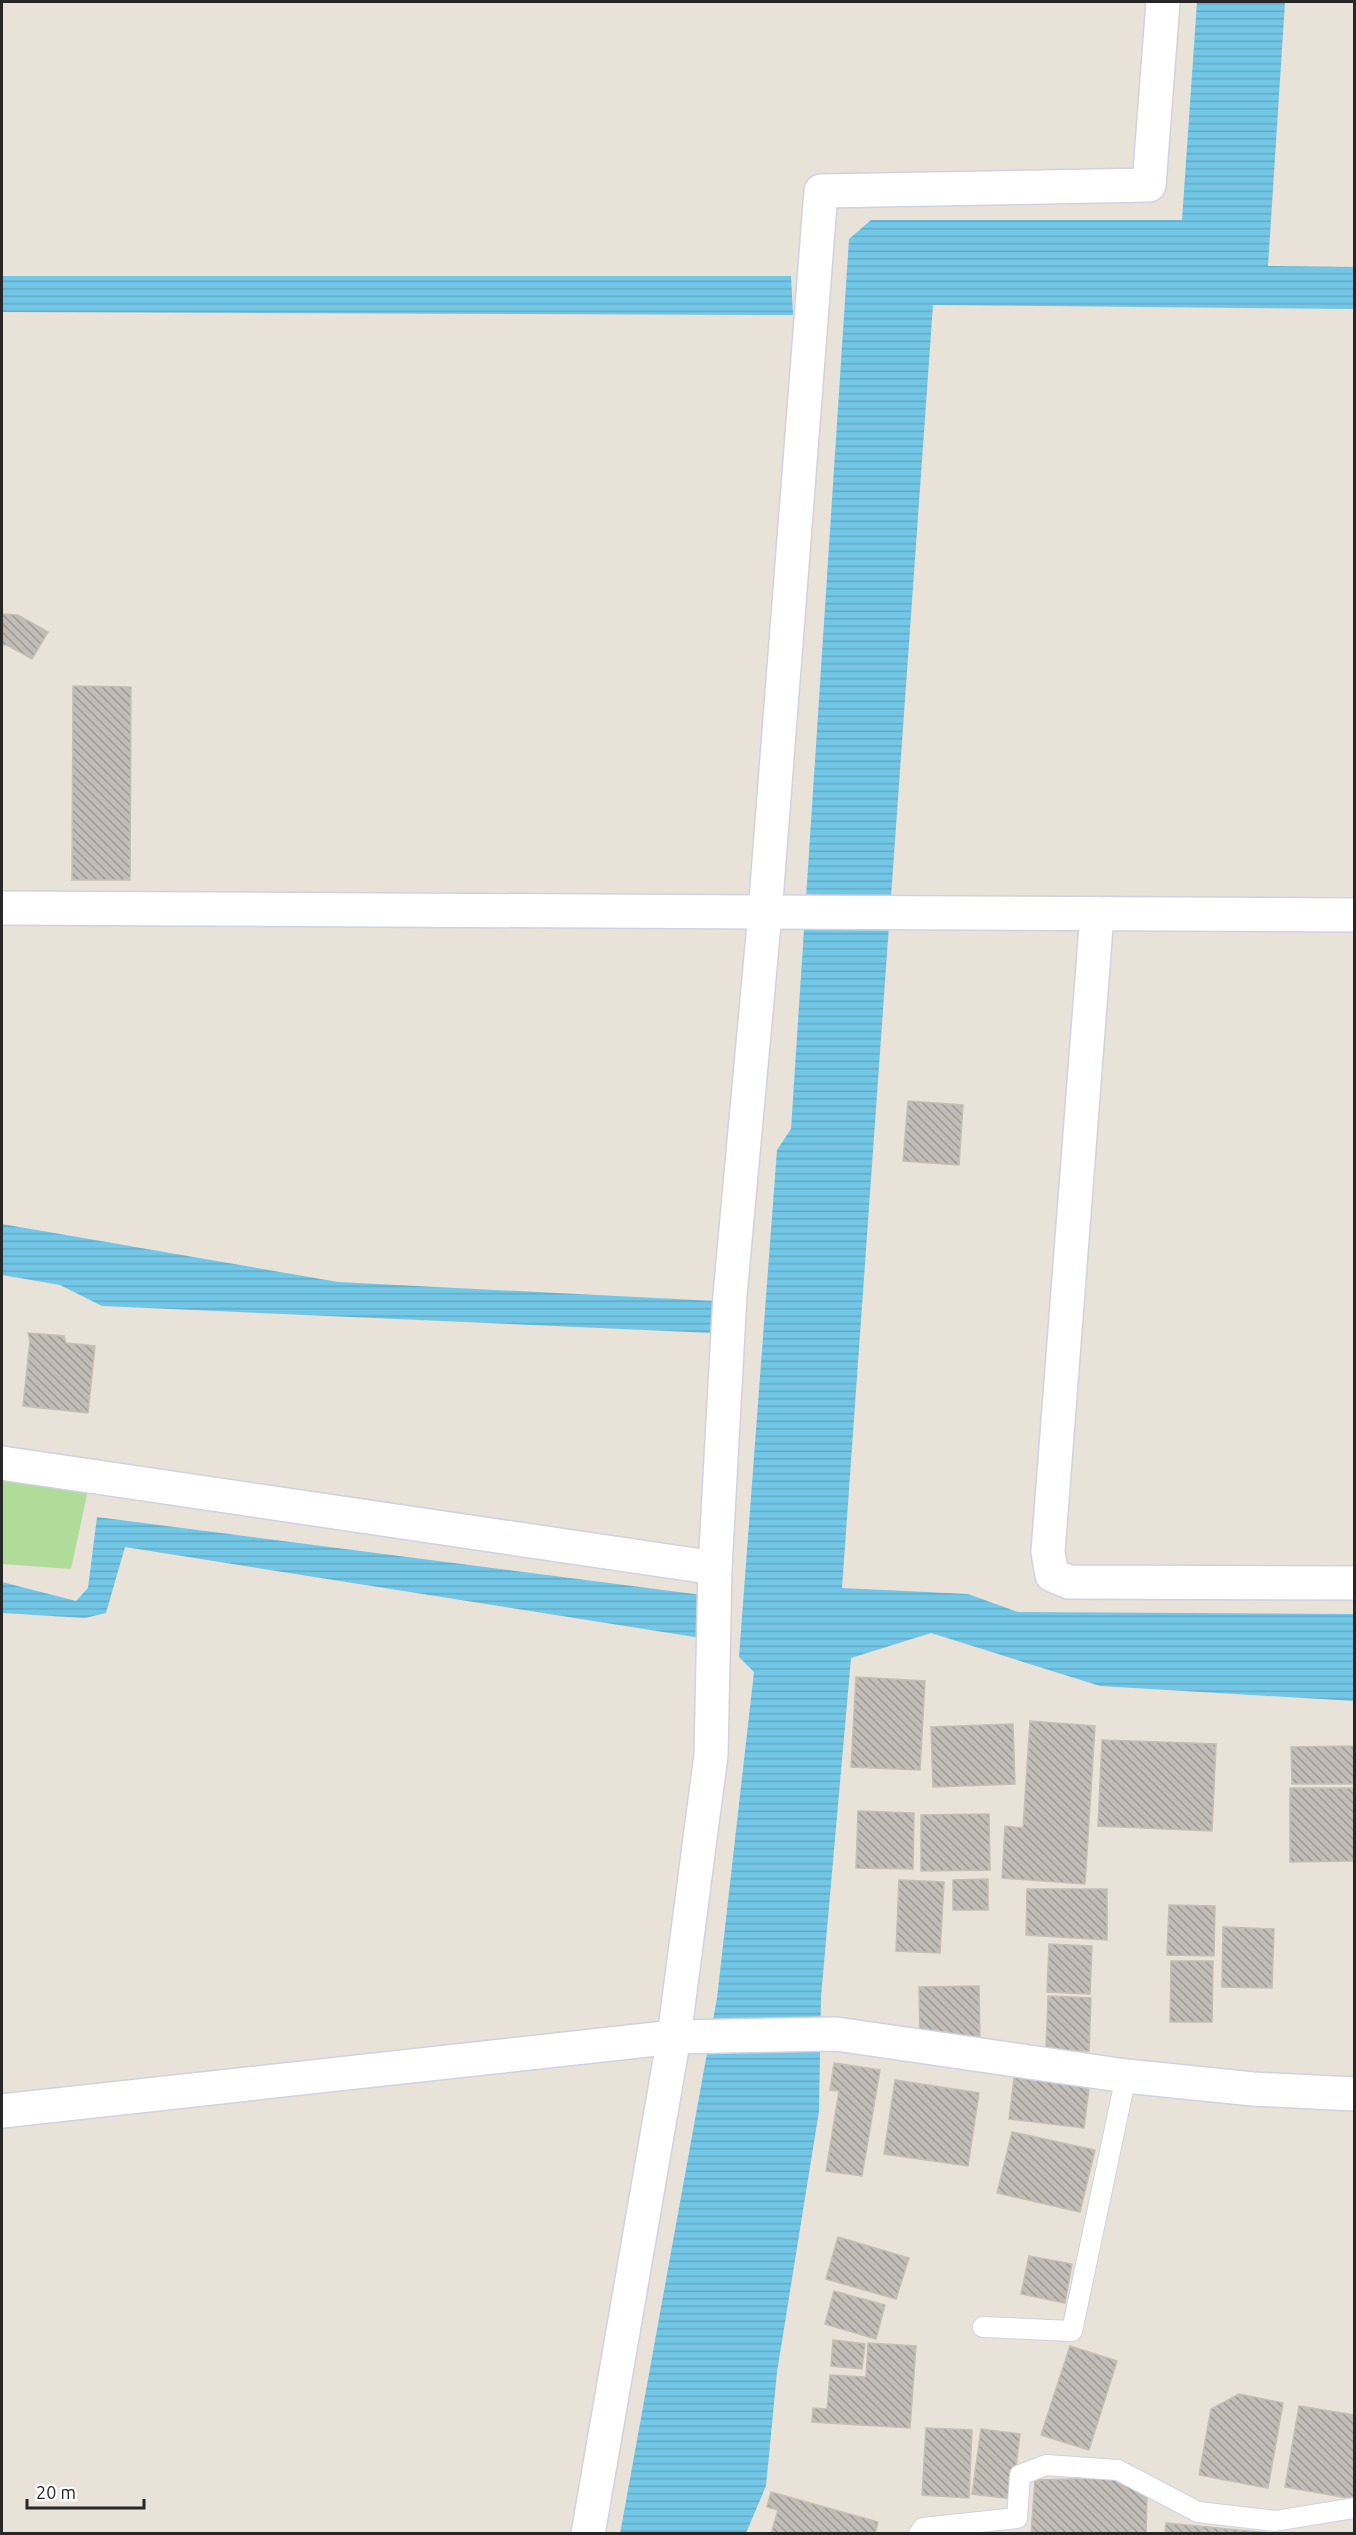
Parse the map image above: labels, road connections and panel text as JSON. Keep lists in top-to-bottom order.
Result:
{
  "scale_bar": "20 m"
}
